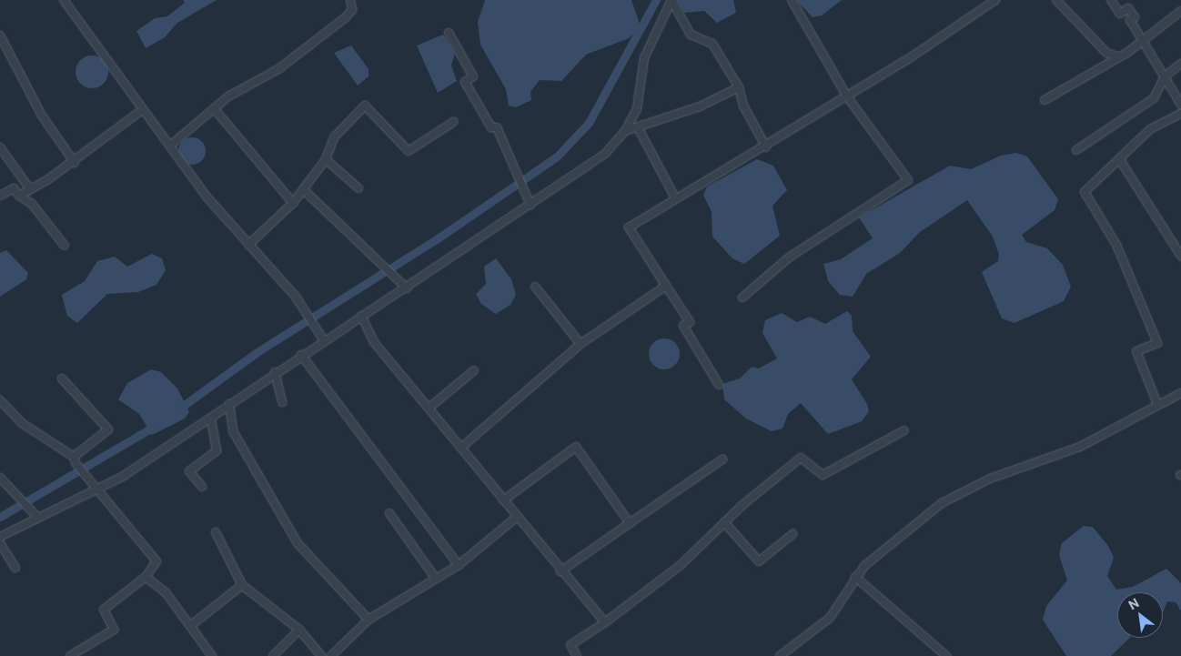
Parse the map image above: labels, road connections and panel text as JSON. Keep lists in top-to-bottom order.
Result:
{
  "north": "top left"
}
